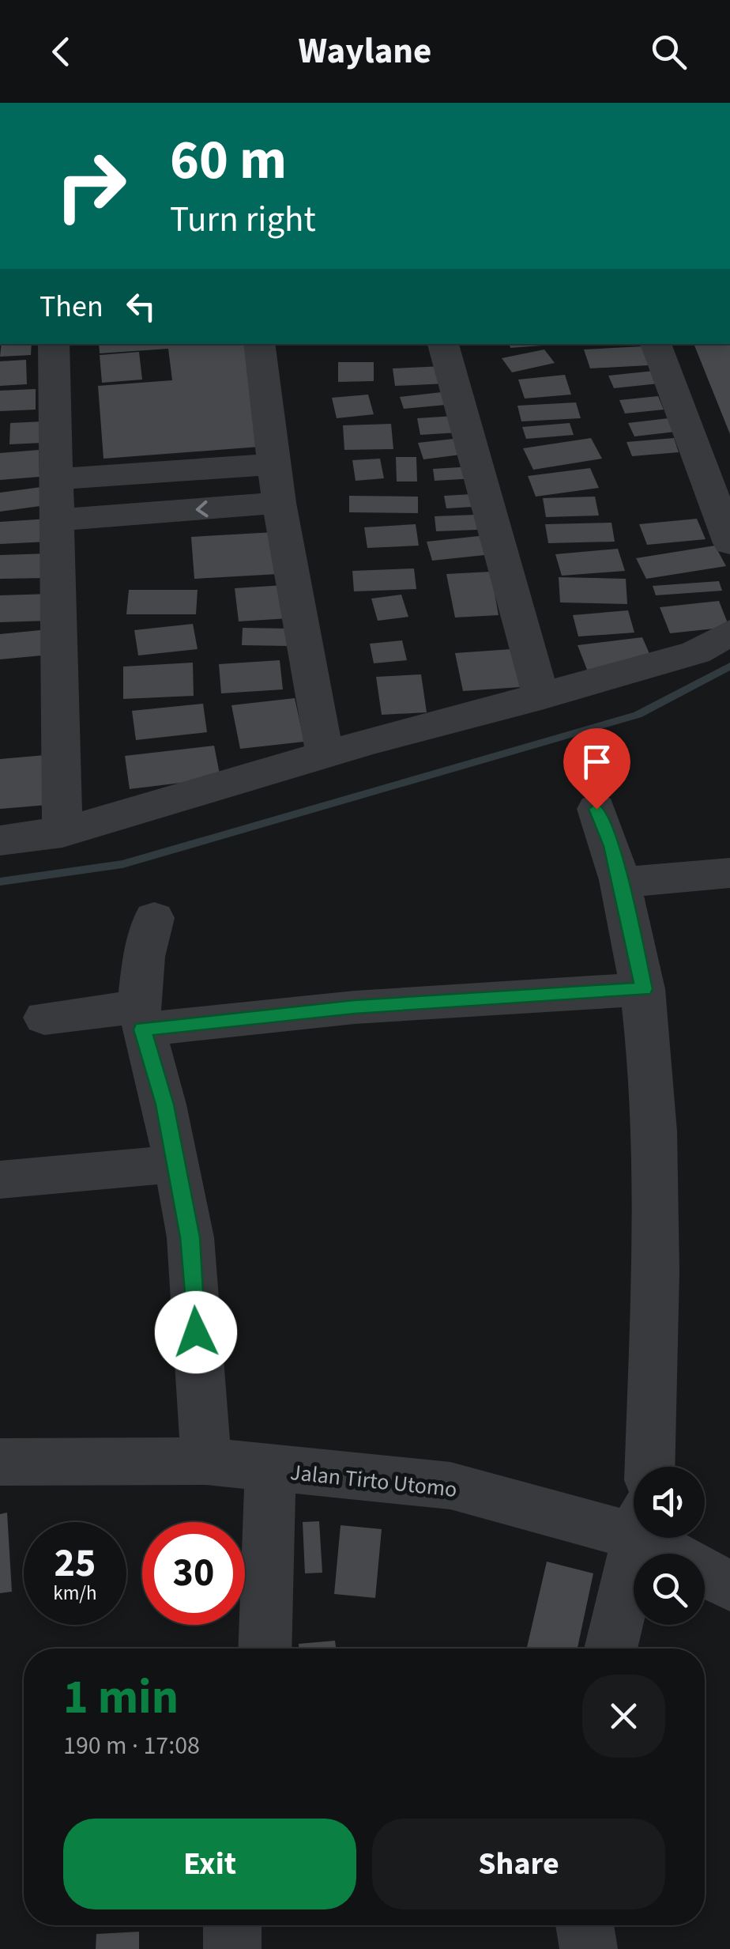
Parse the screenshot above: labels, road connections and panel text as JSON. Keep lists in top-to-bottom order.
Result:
{
  "streets": {
    "street": ["Jalan Tirto Utomo"]
  },
  "page": {
    "header": "Waylane",
    "turn": ["60 m", "Turn right"],
    "then": "Then",
    "speed": "25 km/h",
    "limit": "30",
    "heading": ["1 min", "190 m · 17:08"],
    "buttons": ["Exit", "Share"]
  }
}
